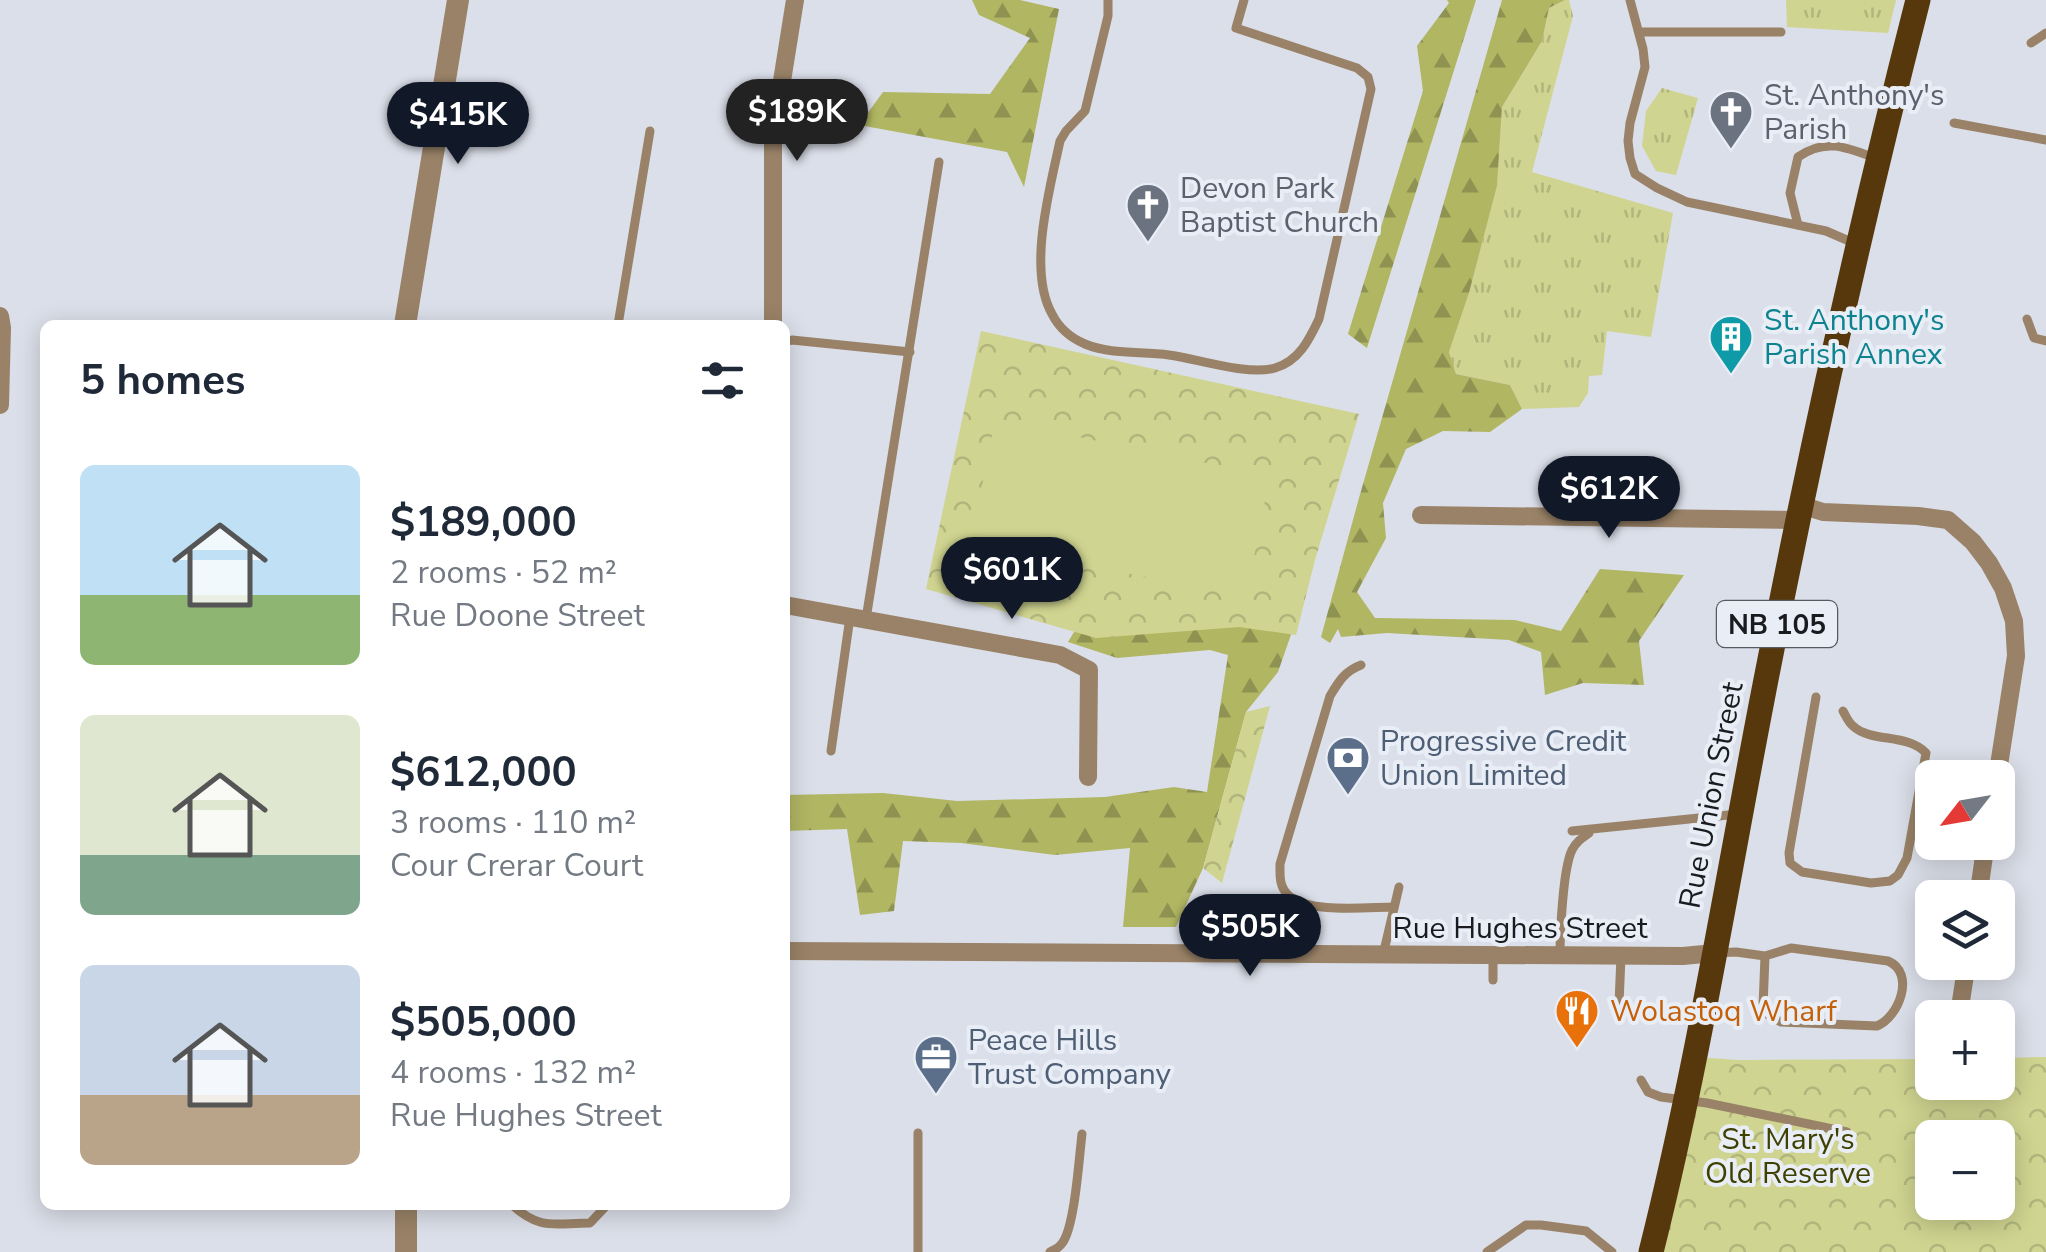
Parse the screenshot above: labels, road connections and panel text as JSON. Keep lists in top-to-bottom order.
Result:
{
  "streets": {
    "main road": ["NB 105", "Rue Union Street"],
    "street": ["Rue Hughes Street"]
  },
  "crossings": [
    ["Rue Union Street", "Rue Hughes Street"]
  ],
  "parks": ["St. Mary's Old Reserve"],
  "places": {
    "church": ["St. Anthony's Parish", "Devon Park Baptist Church"],
    "building": ["St. Anthony's Parish Annex"],
    "bank": ["Progressive Credit Union Limited"],
    "restaurant": ["Wolastoq Wharf"],
    "office": ["Peace Hills Trust Company"]
  },
  "north": "bottom left",
  "page": {
    "price": [
      "$189K",
      "$415K",
      "$612K",
      "$601K",
      "$505K"
    ],
    "heading": "5 homes",
    "list": [
      {
        "name": "$189,000",
        "note": "2 rooms · 52 m² · Rue Doone Street"
      },
      {
        "name": "$612,000",
        "note": "3 rooms · 110 m² · Cour Crerar Court"
      },
      {
        "name": "$505,000",
        "note": "4 rooms · 132 m² · Rue Hughes Street"
      }
    ],
    "map_buttons": ["+", "−"]
  }
}
